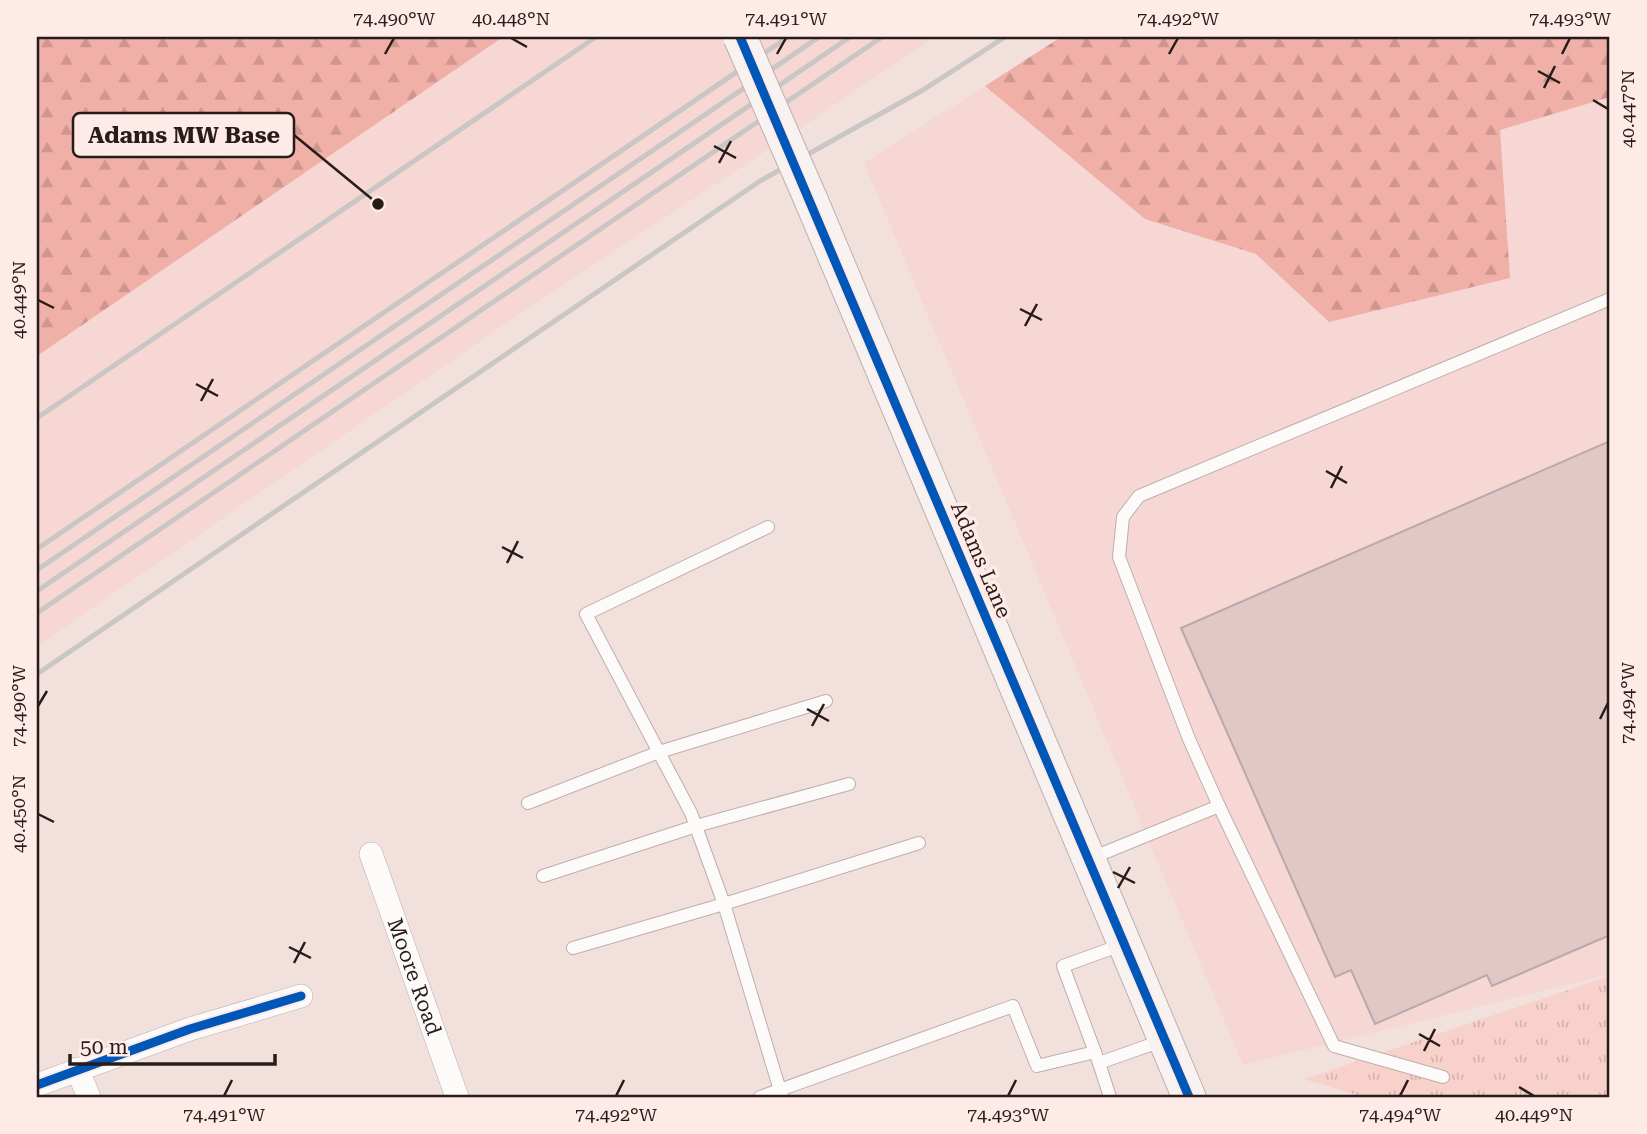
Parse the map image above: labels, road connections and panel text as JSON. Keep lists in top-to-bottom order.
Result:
{
  "streets": {
    "street": ["Adams Lane", "Moore Road"]
  },
  "places": ["Adams MW Base"],
  "scale_bar": "50 m",
  "coordinates": [
    "74.490°W",
    "40.448°N",
    "74.491°W",
    "74.492°W",
    "74.493°W",
    "40.447°N",
    "40.449°N",
    "74.494°W",
    "40.450°N"
  ]
}
